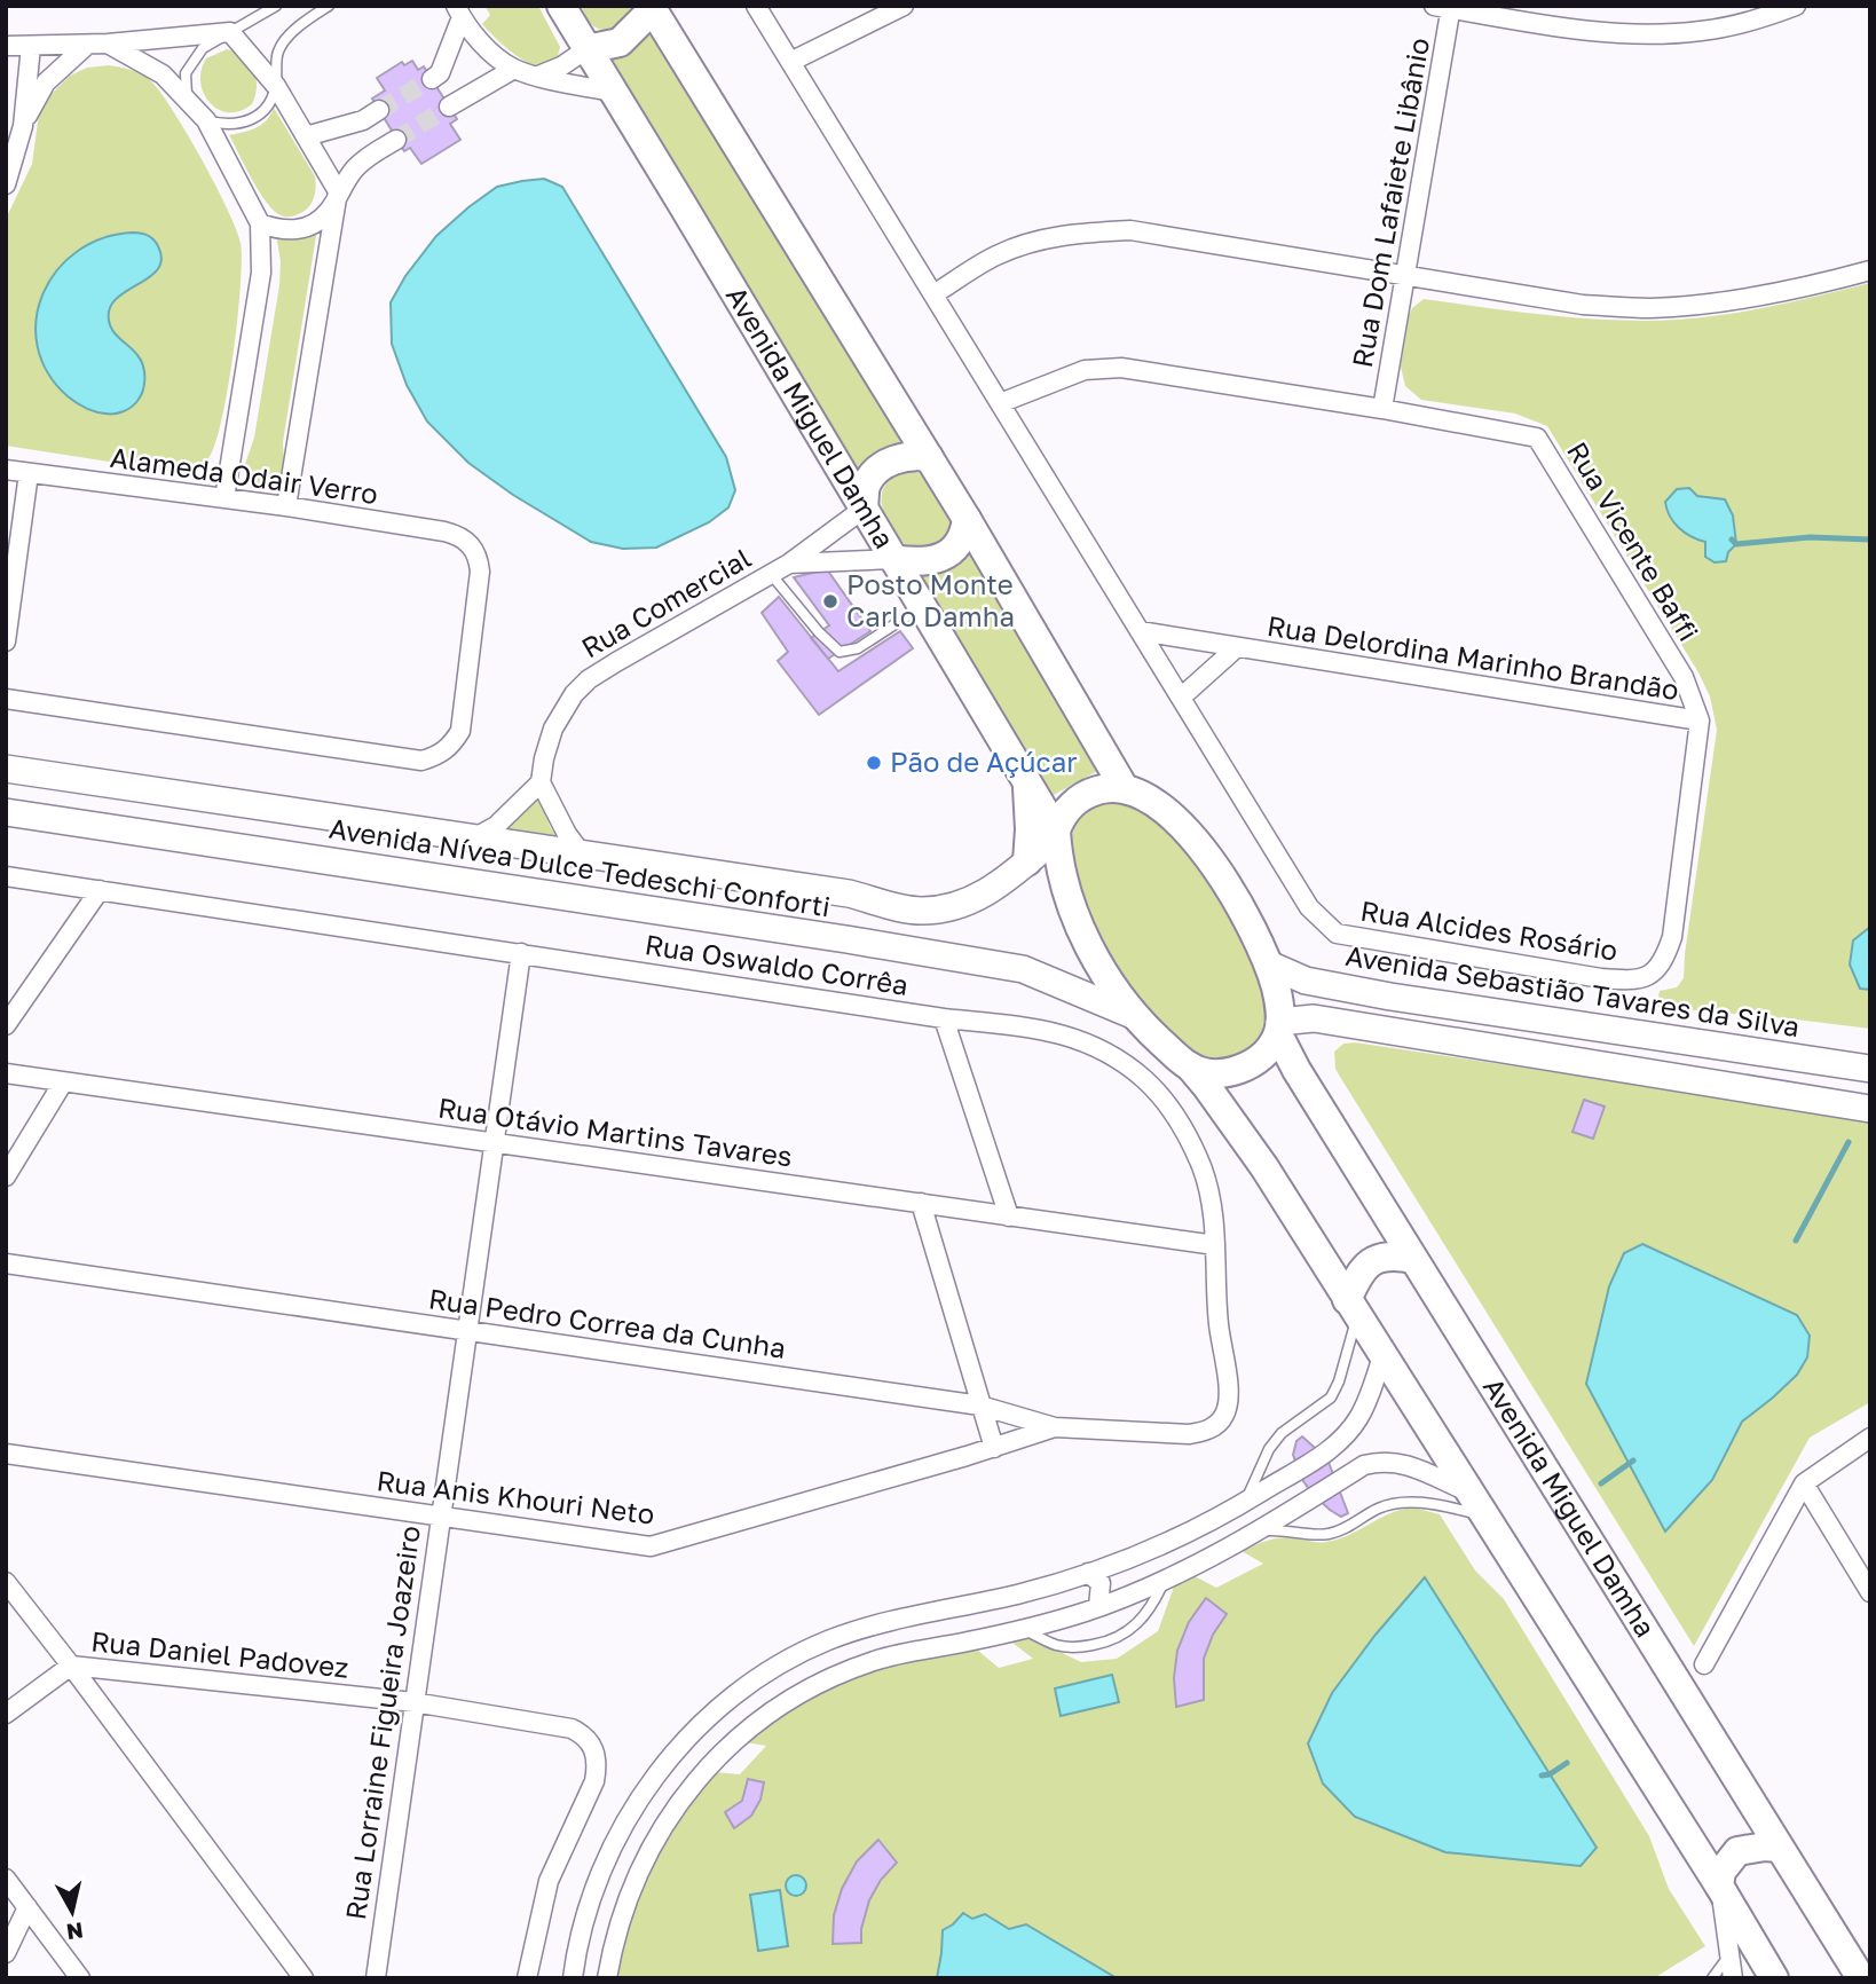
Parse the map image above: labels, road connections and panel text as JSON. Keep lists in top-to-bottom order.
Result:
{
  "streets": {
    "main road": ["Avenida Miguel Damha", "Avenida Nívea Dulce Tedeschi Conforti", "Avenida Sebastião Tavares da Silva"],
    "street": [
      "Rua Dom Lafaiete Libânio",
      "Alameda Odair Verro",
      "Rua Vicente Baffi",
      "Rua Comercial",
      "Rua Delordina Marinho Brandão",
      "Rua Alcides Rosário",
      "Rua Oswaldo Corrêa",
      "Rua Otávio Martins Tavares",
      "Rua Pedro Correa da Cunha",
      "Rua Anis Khouri Neto",
      "Rua Daniel Padovez",
      "Rua Lorraine Figueira Joazeiro"
    ]
  },
  "crossings": [
    ["Rua Dom Lafaiete Libânio", "Rua Vicente Baffi"],
    ["Avenida Miguel Damha", "Rua Comercial"],
    ["Avenida Miguel Damha", "Avenida Nívea Dulce Tedeschi Conforti"],
    ["Rua Vicente Baffi", "Rua Delordina Marinho Brandão"],
    ["Rua Vicente Baffi", "Rua Alcides Rosário"],
    ["Rua Delordina Marinho Brandão", "Rua Alcides Rosário"],
    ["Rua Oswaldo Corrêa", "Rua Otávio Martins Tavares"],
    ["Rua Oswaldo Corrêa", "Rua Pedro Correa da Cunha"],
    ["Rua Oswaldo Corrêa", "Rua Lorraine Figueira Joazeiro"],
    ["Rua Otávio Martins Tavares", "Rua Lorraine Figueira Joazeiro"],
    ["Rua Pedro Correa da Cunha", "Rua Anis Khouri Neto"],
    ["Rua Pedro Correa da Cunha", "Rua Lorraine Figueira Joazeiro"],
    ["Rua Anis Khouri Neto", "Rua Lorraine Figueira Joazeiro"],
    ["Rua Daniel Padovez", "Rua Lorraine Figueira Joazeiro"]
  ],
  "places": ["Posto Monte Carlo Damha", "Pão de Açúcar"],
  "north": "bottom"
}
